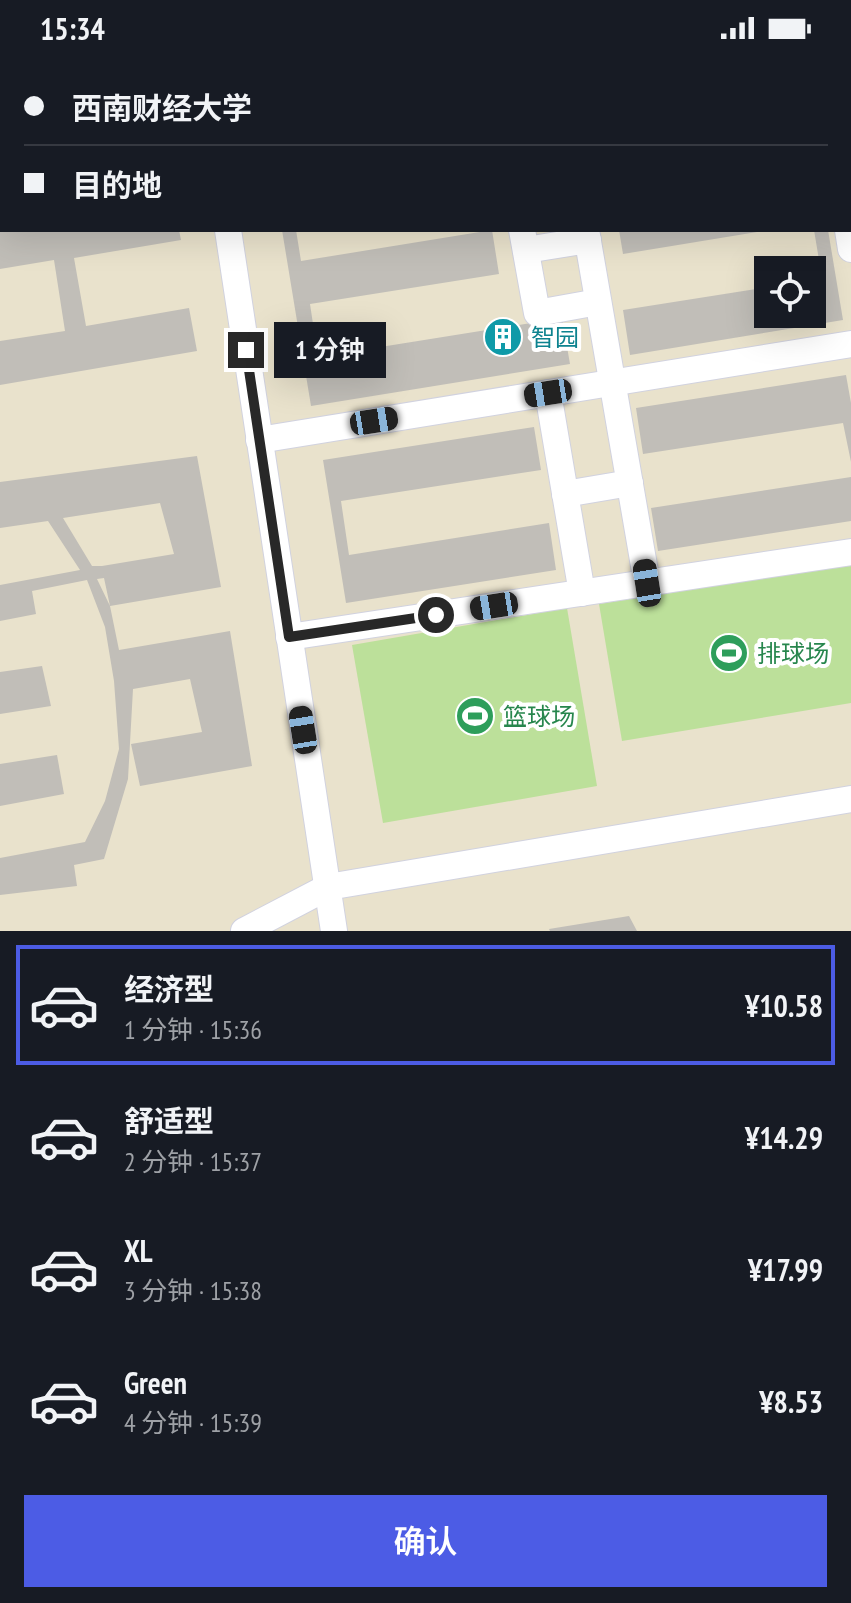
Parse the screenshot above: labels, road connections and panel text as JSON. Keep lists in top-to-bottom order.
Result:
{
  "places": {
    "building": ["智园"],
    "sports": ["排球场", "篮球场"]
  },
  "page": {
    "status": "15:34",
    "banner": ["西南财经大学", "目的地"],
    "bubble": "1 分钟",
    "list": [
      {
        "name": "经济型",
        "note": "1 分钟 · 15:36",
        "value": "¥10.58"
      },
      {
        "name": "舒适型",
        "note": "2 分钟 · 15:37",
        "value": "¥14.29"
      },
      {
        "name": "XL",
        "note": "3 分钟 · 15:38",
        "value": "¥17.99"
      },
      {
        "name": "Green",
        "note": "4 分钟 · 15:39",
        "value": "¥8.53"
      }
    ],
    "buttons": "确认"
  }
}
